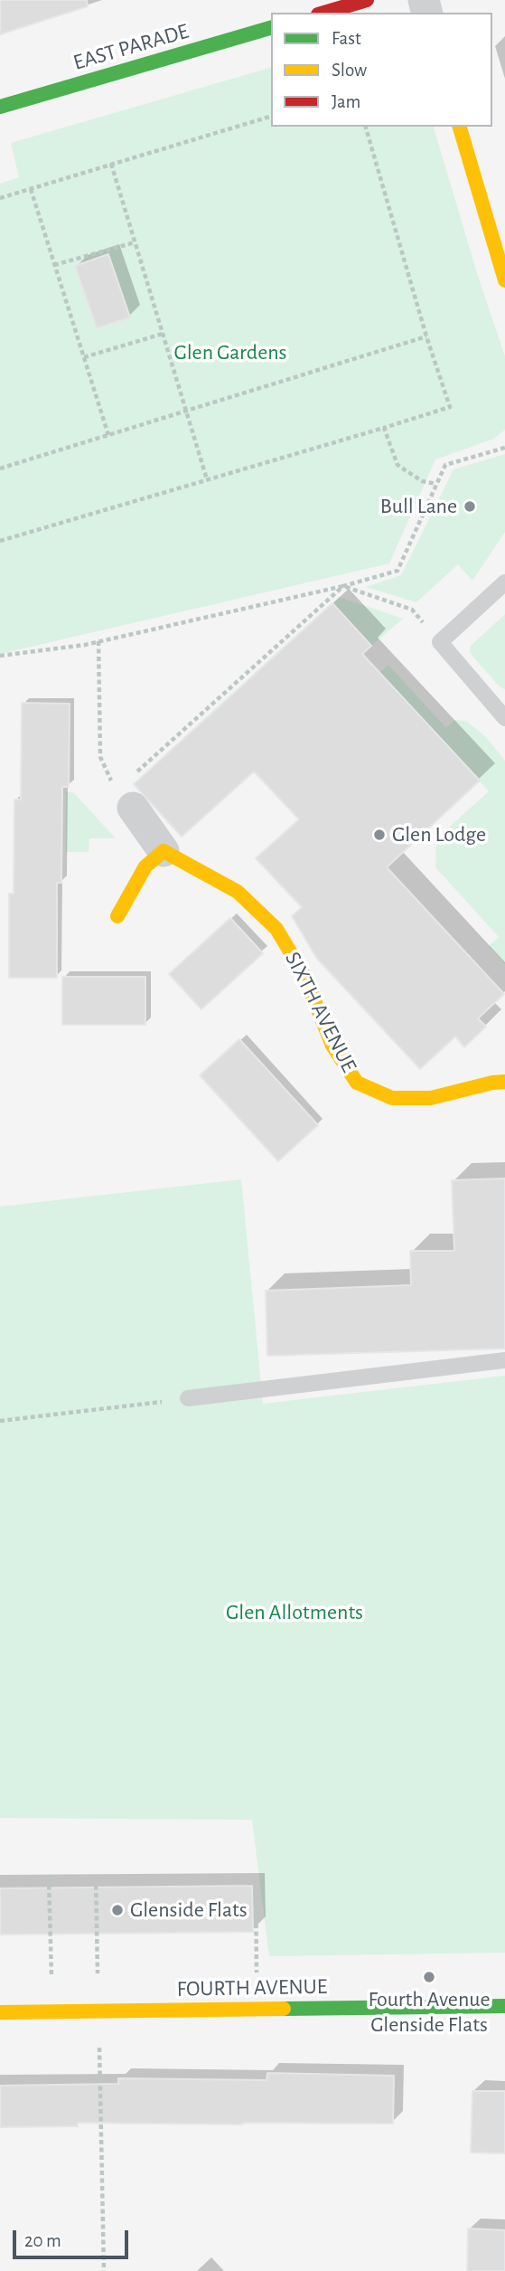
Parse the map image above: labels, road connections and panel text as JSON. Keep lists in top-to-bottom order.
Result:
{
  "streets": {
    "street": ["EAST PARADE", "SIXTH AVENUE", "FOURTH AVENUE"]
  },
  "parks": ["Glen Gardens", "Glen Allotments"],
  "places": [
    "Bull Lane",
    "Glen Lodge",
    "Glenside Flats",
    "Fourth Avenue Glenside Flats"
  ],
  "legend": ["Fast", "Slow", "Jam"],
  "scale_bar": "20 m"
}
